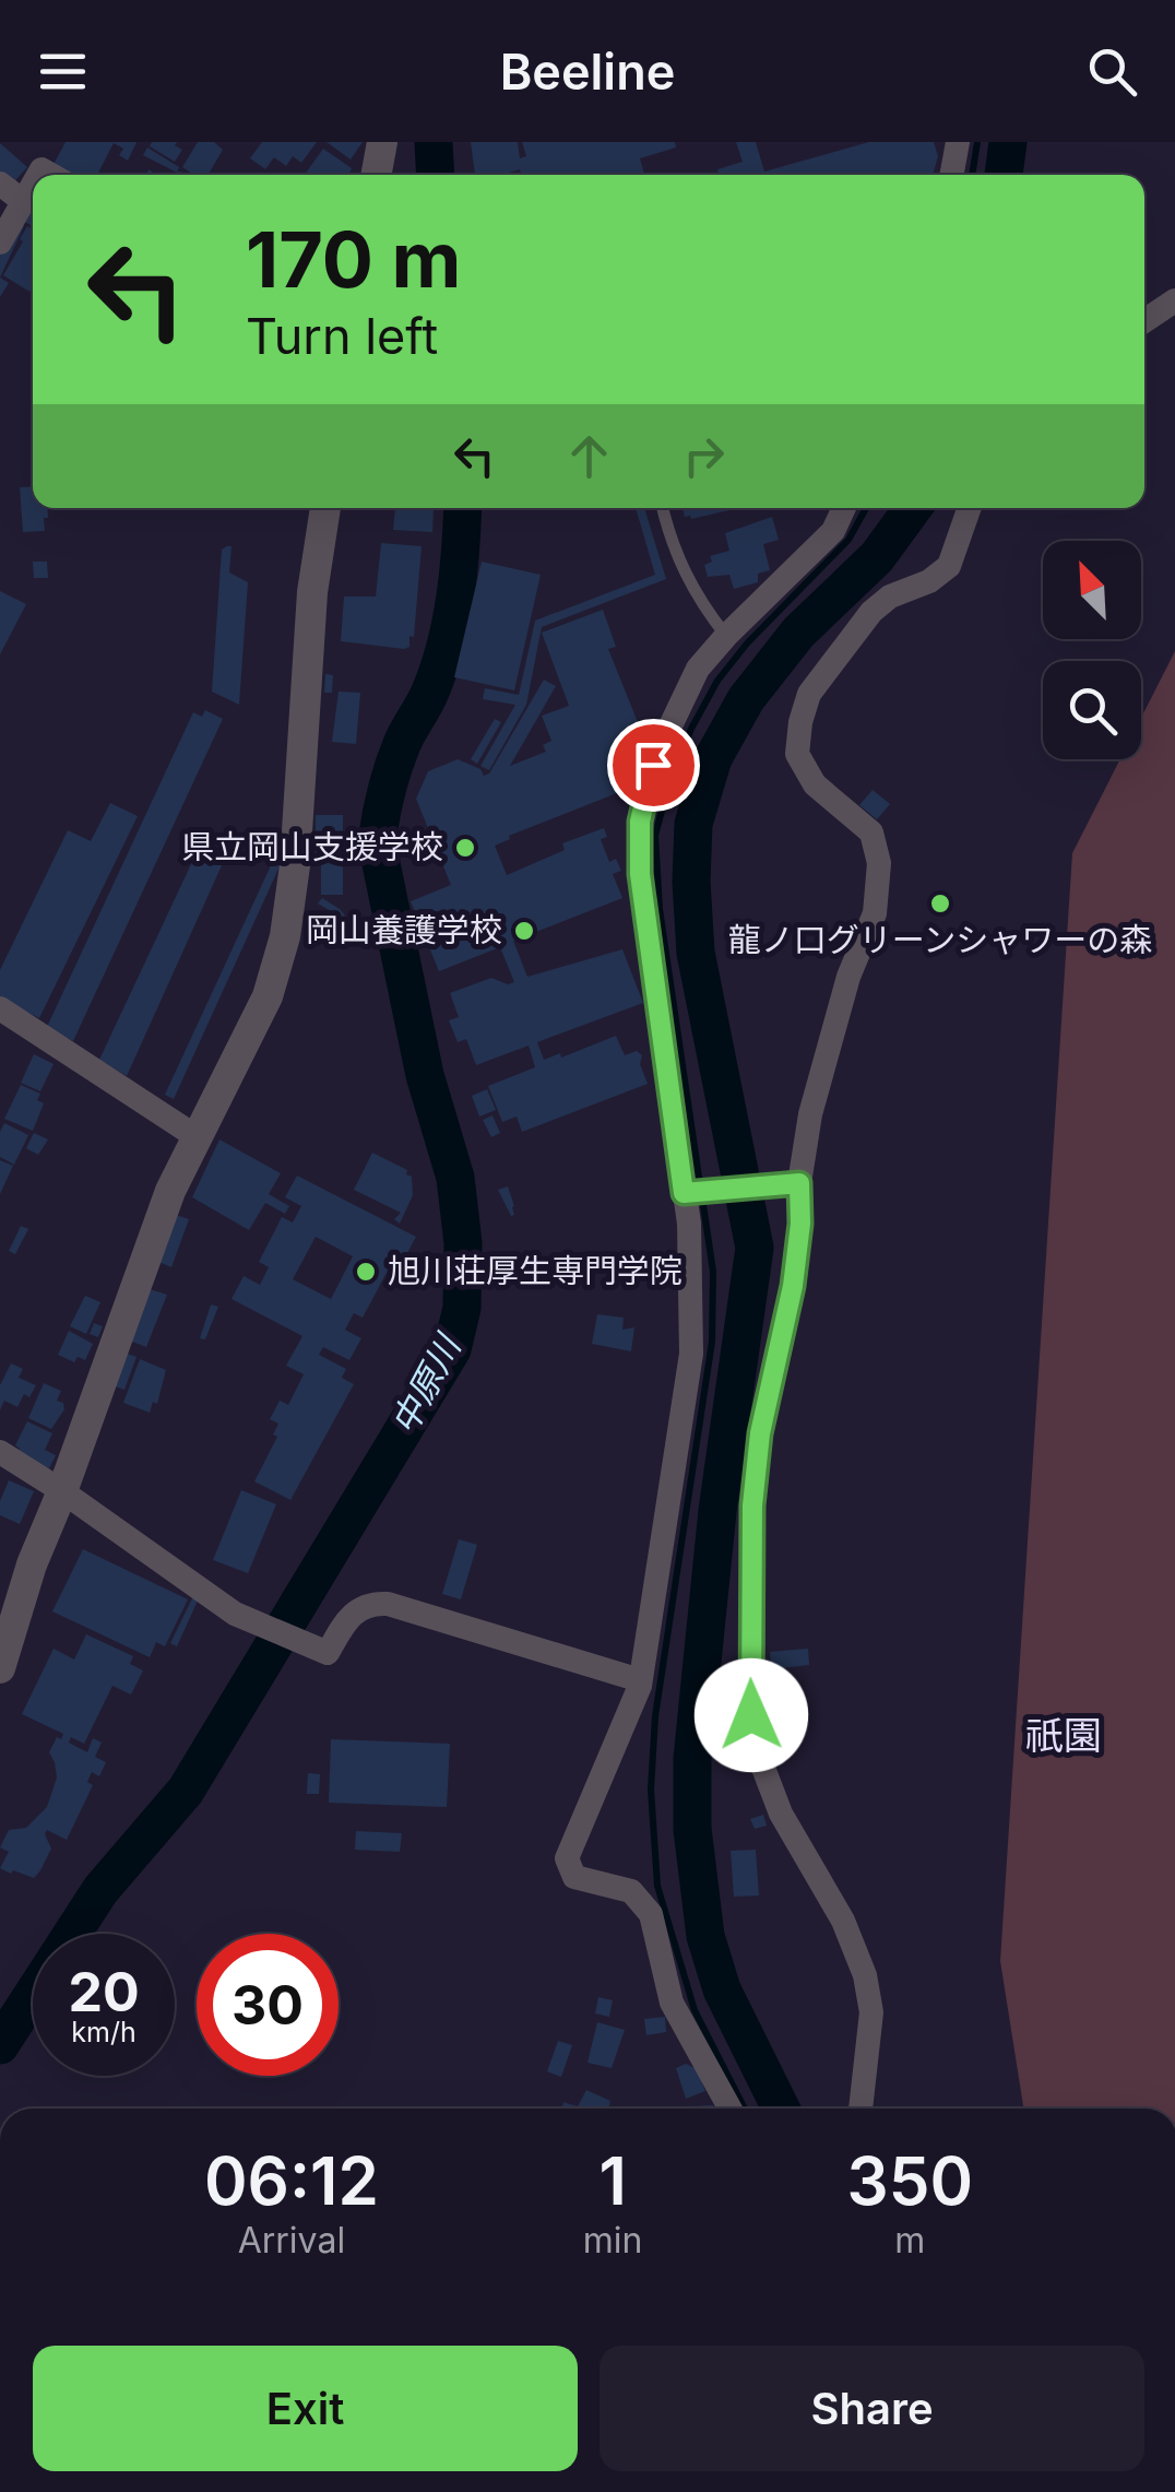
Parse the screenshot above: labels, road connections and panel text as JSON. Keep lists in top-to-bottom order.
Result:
{
  "districts": ["祇園"],
  "water": ["中原川"],
  "places": [
    "県立岡山支援学校",
    "龍ノ口グリーンシャワーの森",
    "岡山養護学校",
    "旭川荘厚生専門学院"
  ],
  "north": "top left",
  "page": {
    "header": "Beeline",
    "turn": ["170 m", "Turn left"],
    "speed": "20 km/h",
    "limit": "30",
    "eta": [
      "06:12",
      "Arrival",
      "1",
      "min",
      "350",
      "m"
    ],
    "buttons": ["Exit", "Share"]
  }
}
